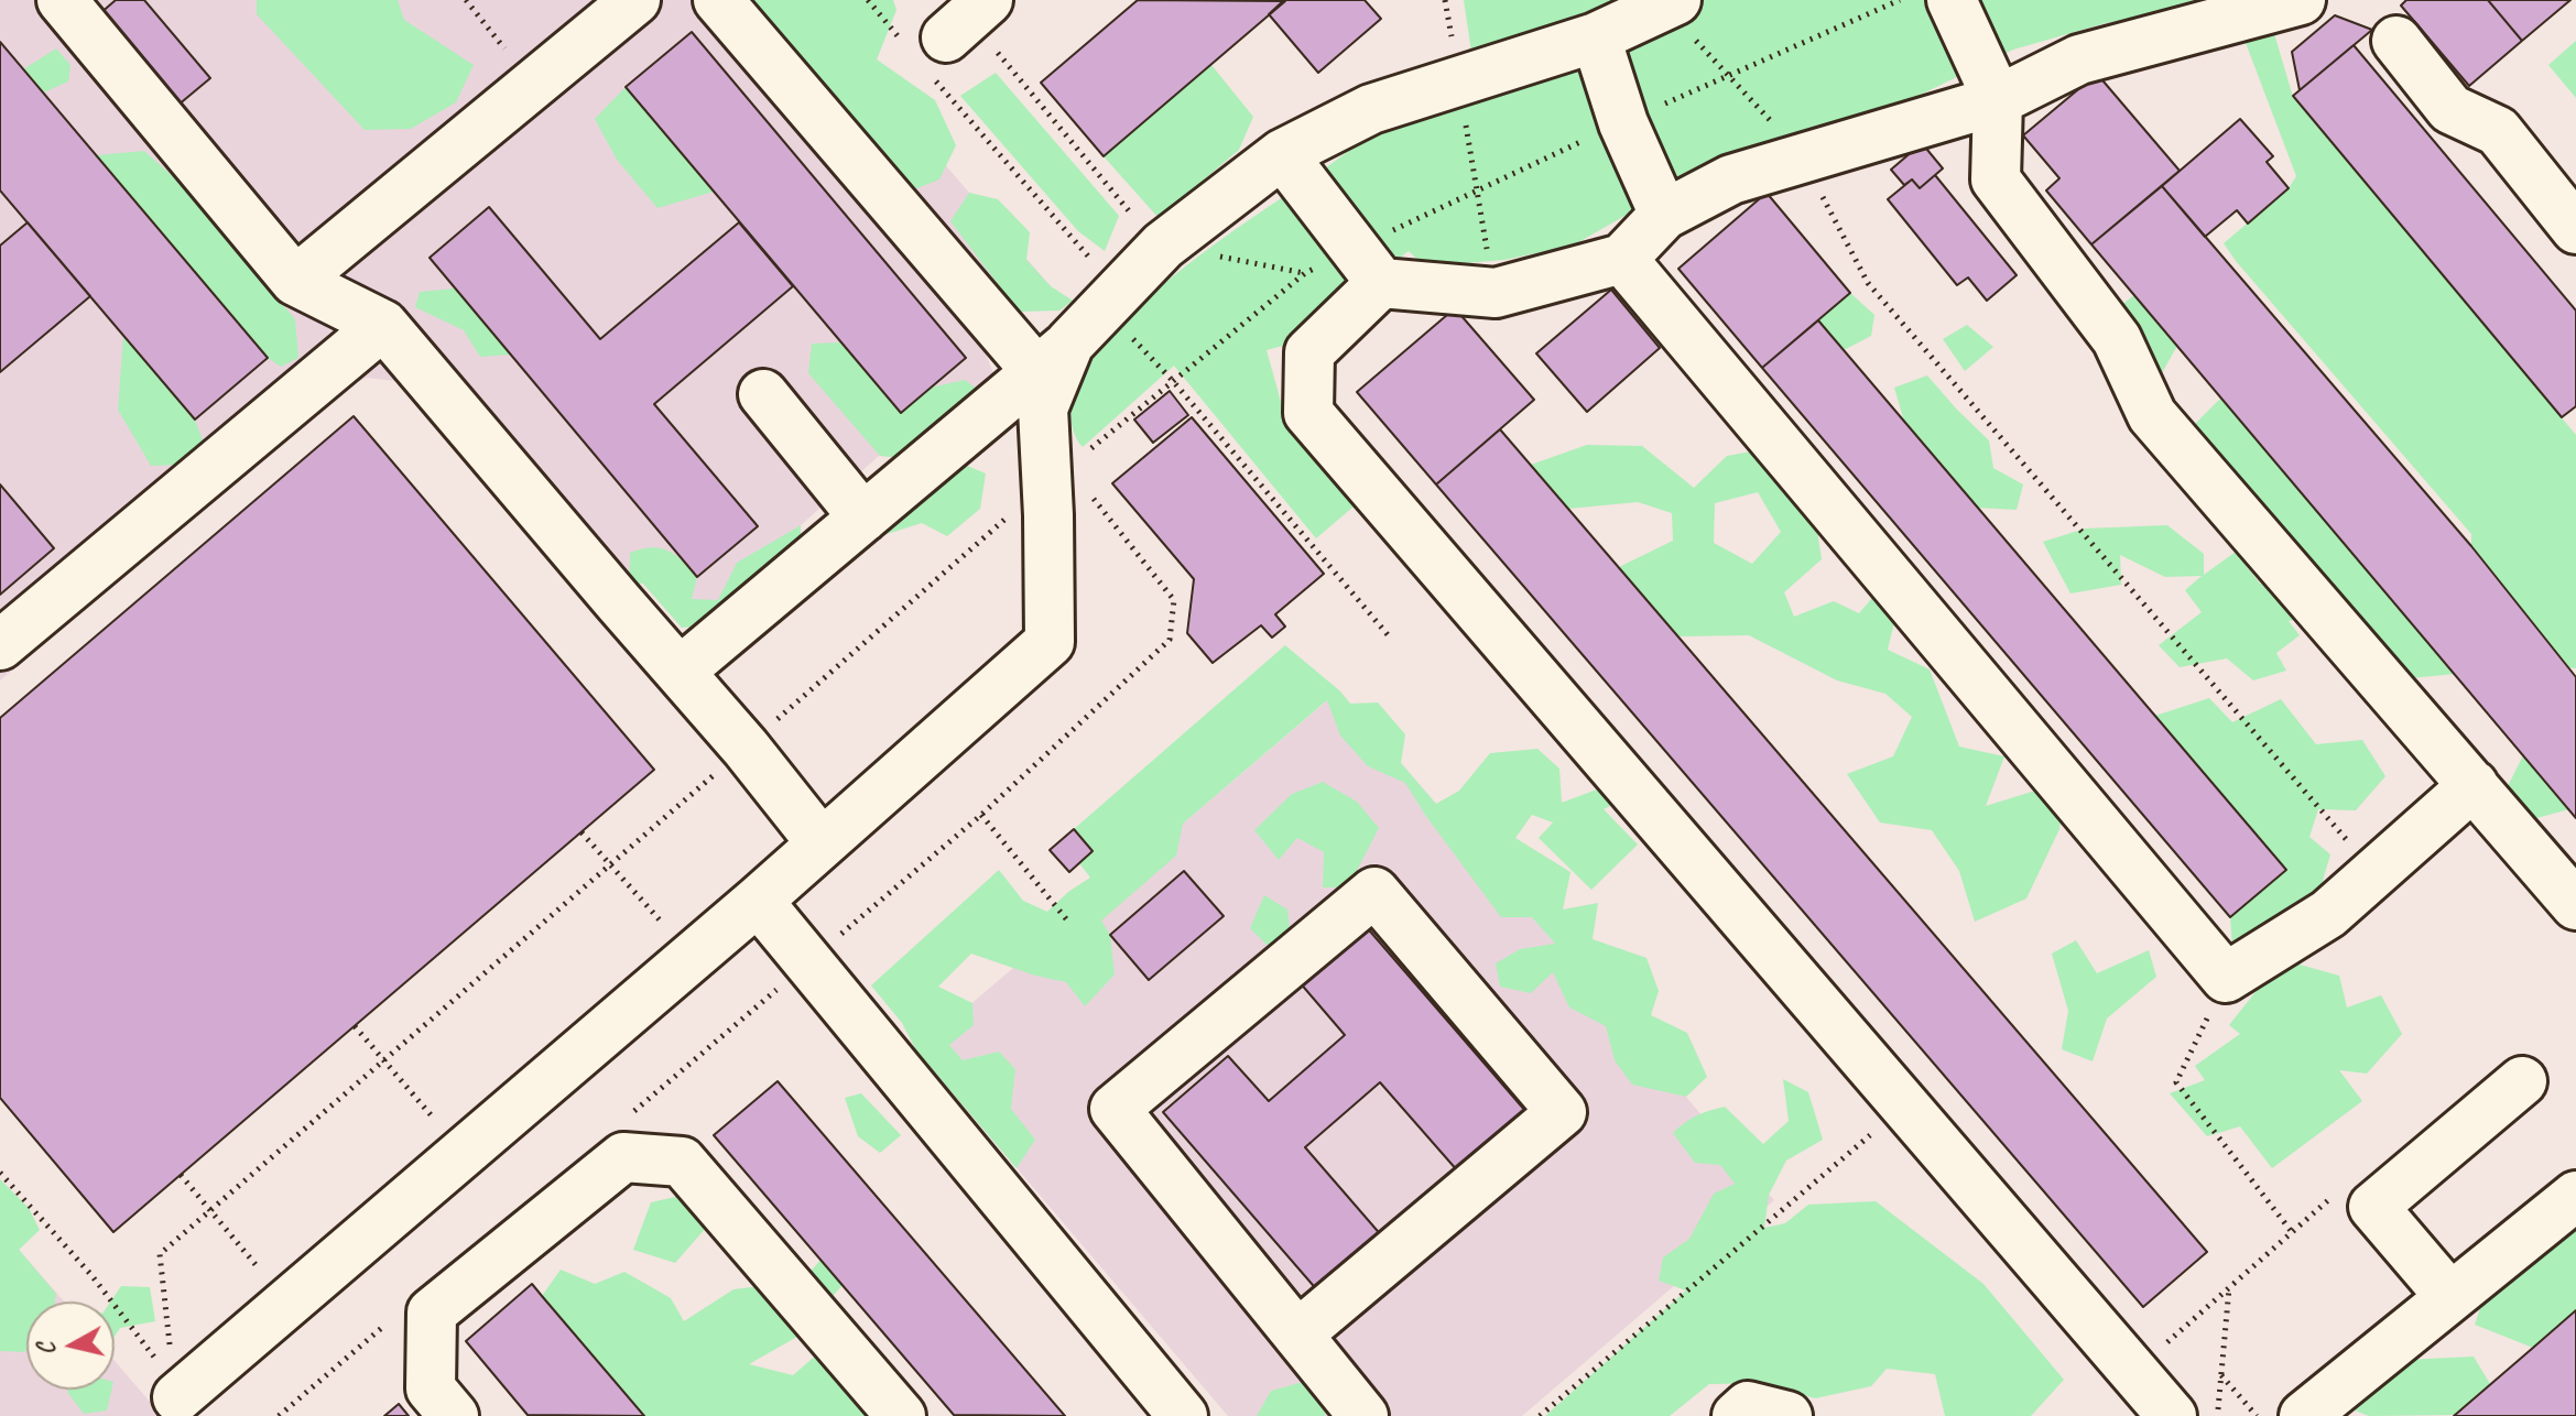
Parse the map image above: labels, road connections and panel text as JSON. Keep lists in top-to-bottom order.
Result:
{
  "north": "left"
}
